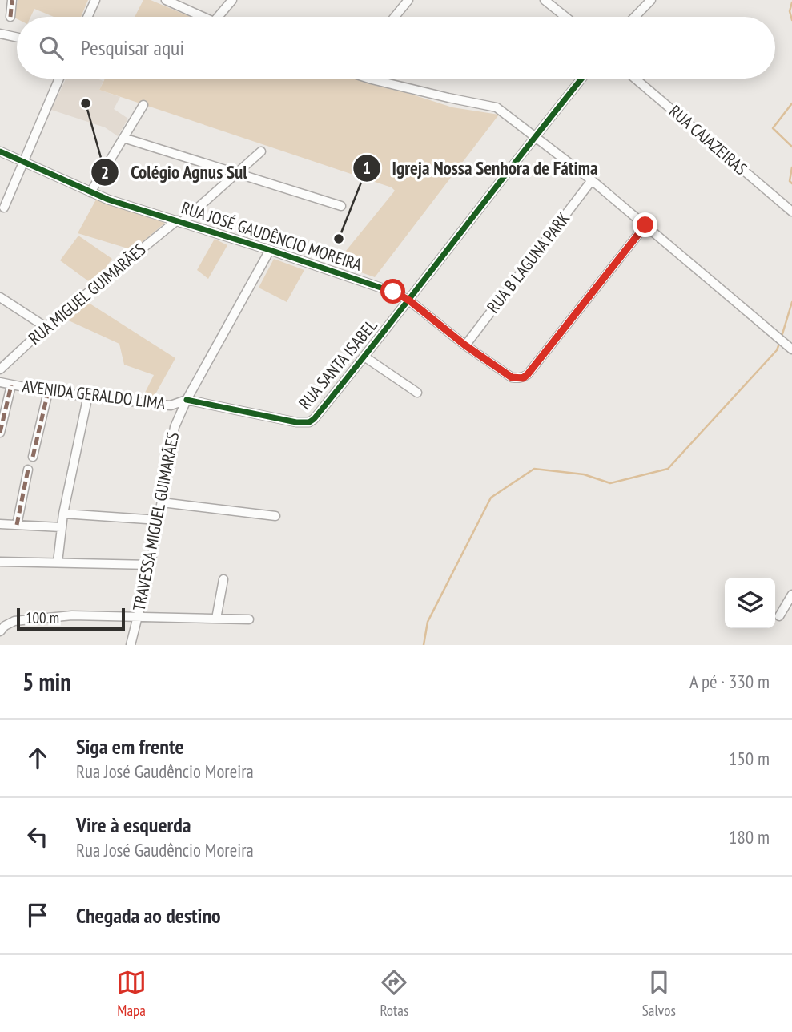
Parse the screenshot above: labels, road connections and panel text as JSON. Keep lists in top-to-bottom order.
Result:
{
  "streets": {
    "street": [
      "RUA CAJAZEIRAS",
      "RUA JOSÉ GAUDÊNCIO MOREIRA",
      "RUA B LAGUNA PARK",
      "RUA MIGUEL GUIMARÃES",
      "RUA SANTA ISABEL",
      "AVENIDA GERALDO LIMA",
      "TRAVESSA MIGUEL GUIMARÃES"
    ]
  },
  "crossings": [
    ["RUA JOSÉ GAUDÊNCIO MOREIRA", "RUA B LAGUNA PARK"],
    ["RUA JOSÉ GAUDÊNCIO MOREIRA", "RUA MIGUEL GUIMARÃES"],
    ["RUA JOSÉ GAUDÊNCIO MOREIRA", "RUA SANTA ISABEL"],
    ["RUA JOSÉ GAUDÊNCIO MOREIRA", "TRAVESSA MIGUEL GUIMARÃES"],
    ["RUA SANTA ISABEL", "AVENIDA GERALDO LIMA"],
    ["RUA SANTA ISABEL", "TRAVESSA MIGUEL GUIMARÃES"],
    ["AVENIDA GERALDO LIMA", "TRAVESSA MIGUEL GUIMARÃES"]
  ],
  "places": ["Colégio Agnus Sul", "Igreja Nossa Senhora de Fátima"],
  "scale_bar": "100 m",
  "page": {
    "search": "Pesquisar aqui",
    "scale": "100 m",
    "heading": ["5 min", "A pé · 330 m"],
    "list": [
      ["Siga em frente", "Rua José Gaudêncio Moreira", "150 m"],
      ["Vire à esquerda", "Rua José Gaudêncio Moreira", "180 m"],
      "Chegada ao destino"
    ],
    "nav": ["Mapa", "Rotas", "Salvos"]
  }
}
